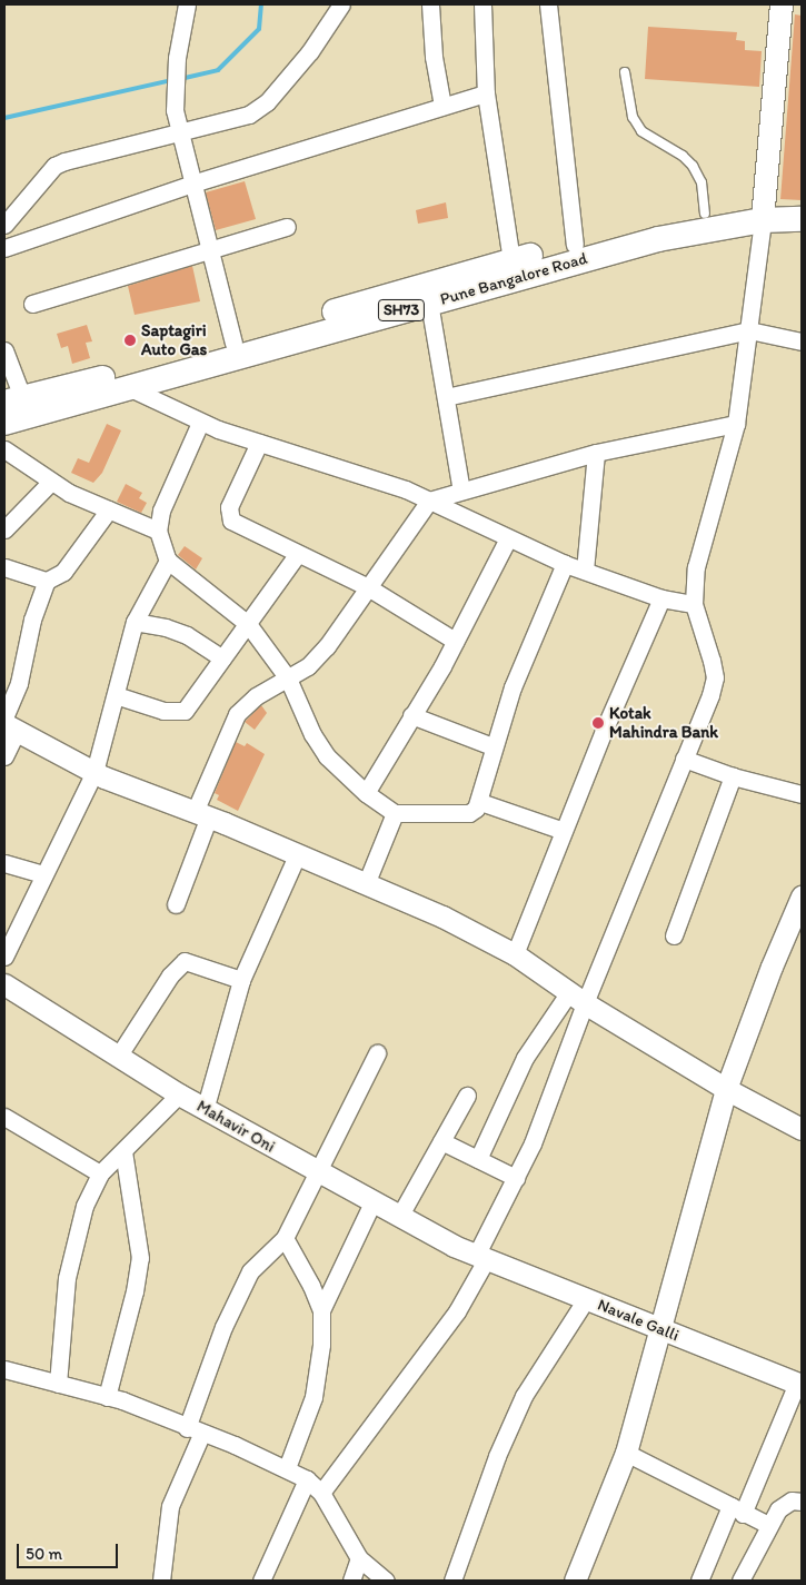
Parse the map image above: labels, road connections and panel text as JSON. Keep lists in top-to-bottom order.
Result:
{
  "streets": {
    "main road": ["Pune Bangalore Road", "SH73"],
    "street": ["Mahavir Oni", "Navale Galli"]
  },
  "crossings": [
    ["Mahavir Oni", "Navale Galli"]
  ],
  "places": ["Saptagiri Auto Gas", "Kotak Mahindra Bank"],
  "scale_bar": "50 m"
}
